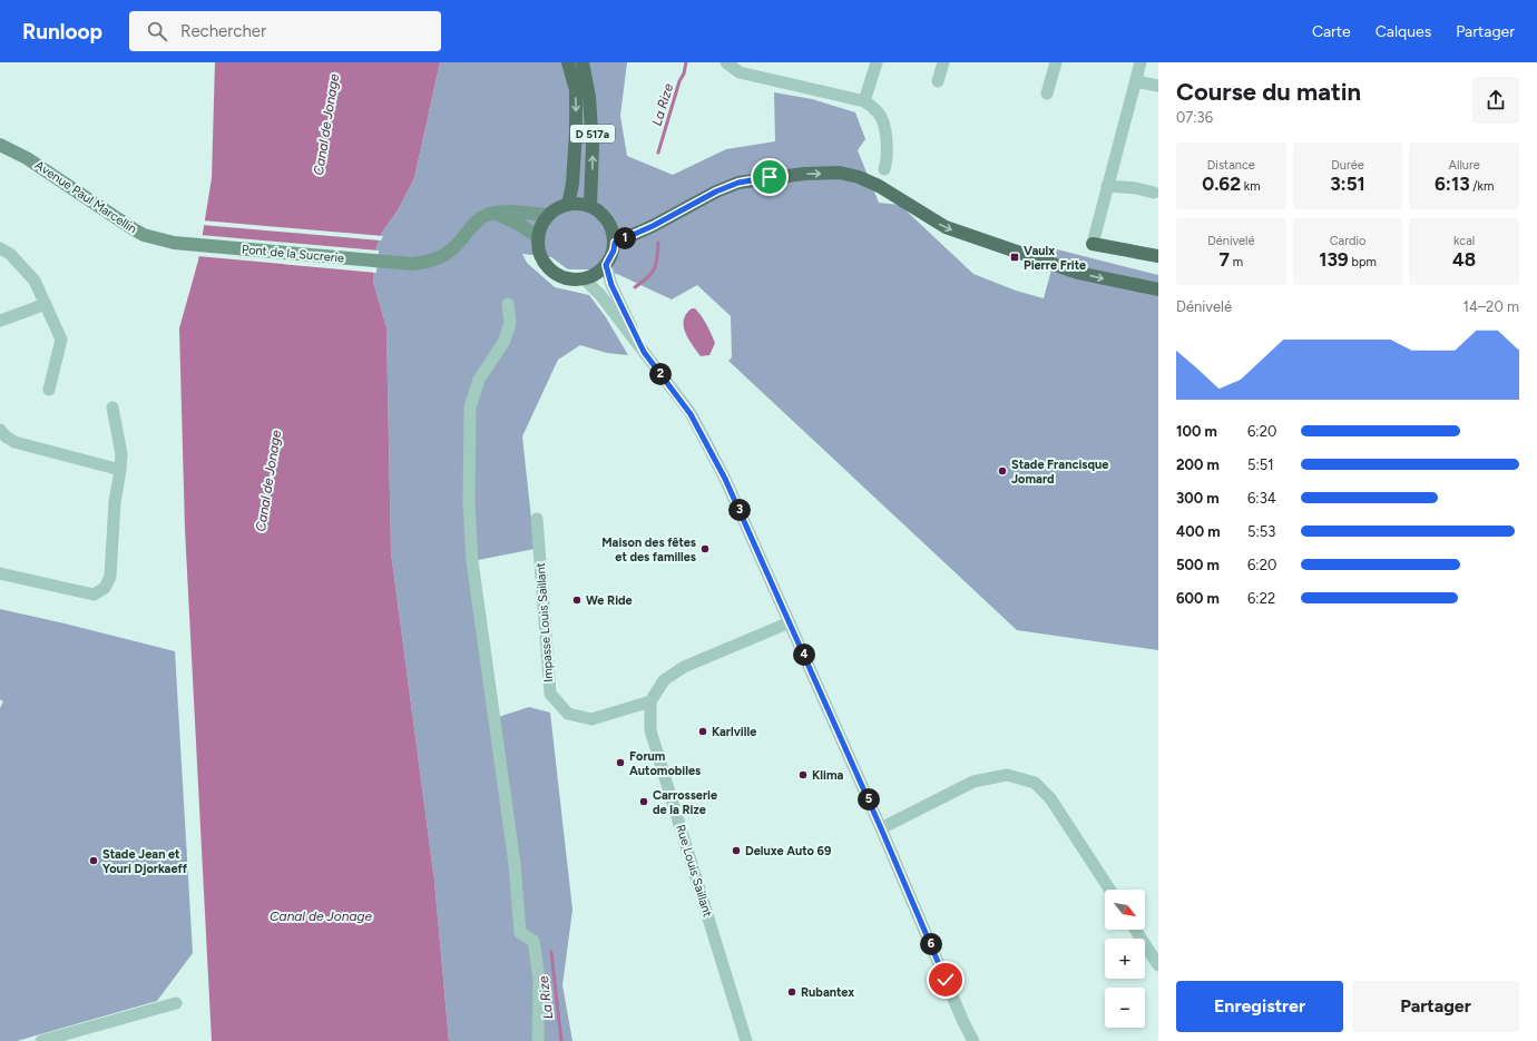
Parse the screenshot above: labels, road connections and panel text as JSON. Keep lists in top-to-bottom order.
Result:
{
  "streets": {
    "main road": ["D 517a"],
    "street": [
      "Avenue Paul Marcellin",
      "Pont de la Sucrerie",
      "Impasse Louis Saillant",
      "Rue Louis Saillant"
    ]
  },
  "crossings": [
    ["Avenue Paul Marcellin", "Pont de la Sucrerie"],
    ["Impasse Louis Saillant", "Rue Louis Saillant"]
  ],
  "water": ["La Rize", "Canal de Jonage"],
  "places": {
    "transit": ["Vaulx Pierre Frite"],
    "other": [
      "Stade Francisque Jomard",
      "Maison des fêtes et des familles",
      "We Ride",
      "Karlville",
      "Forum Automobiles",
      "Klima",
      "Carrosserie de la Rize",
      "Deluxe Auto 69",
      "Stade Jean et Youri Djorkaeff",
      "Rubantex"
    ]
  },
  "north": "bottom right",
  "page": {
    "header": "Runloop",
    "search": "Rechercher",
    "nav": ["Carte", "Calques", "Partager"],
    "heading": ["Course du matin", "07:36"],
    "stats": [
      ["Distance", "0.62 km"],
      ["Durée", "3:51"],
      ["Allure", "6:13 /km"],
      ["Dénivelé", "7 m"],
      ["Cardio", "139 bpm"],
      ["kcal", "48"]
    ],
    "pins": [
      "1",
      "2",
      "3",
      "4",
      "5",
      "6"
    ],
    "chart": ["Dénivelé", "14–20 m"],
    "list": [
      {
        "name": "100 m",
        "note": "6:20"
      },
      {
        "name": "200 m",
        "note": "5:51"
      },
      {
        "name": "300 m",
        "note": "6:34"
      },
      {
        "name": "400 m",
        "note": "5:53"
      },
      {
        "name": "500 m",
        "note": "6:20"
      },
      {
        "name": "600 m",
        "note": "6:22"
      }
    ],
    "map_buttons": ["+", "−"],
    "buttons": ["Enregistrer", "Partager"]
  }
}
